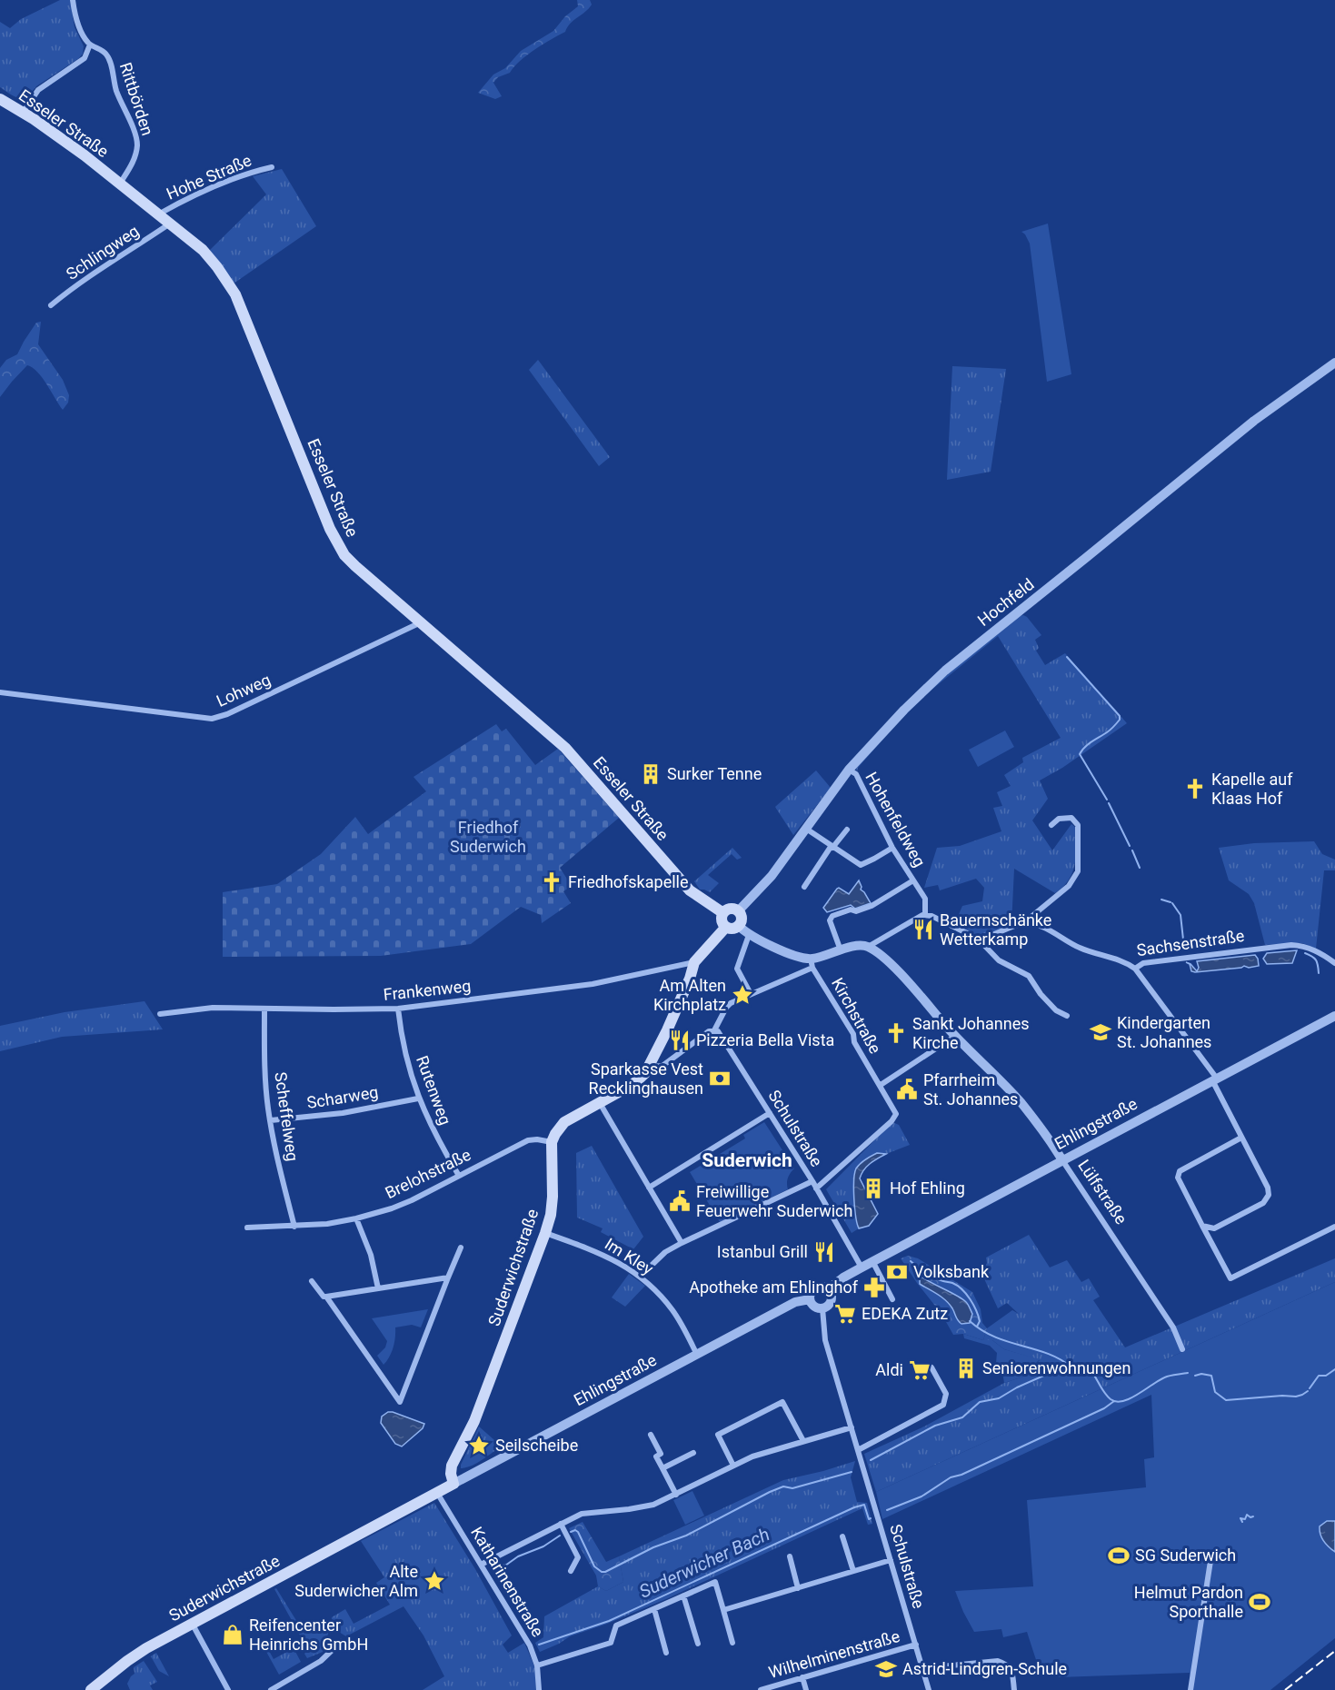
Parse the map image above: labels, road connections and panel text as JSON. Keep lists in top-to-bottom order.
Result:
{
  "streets": {
    "main road": ["Esseler Straße", "Ehlingstraße", "Suderwichstraße"],
    "street": [
      "Rittbörden",
      "Hohe Straße",
      "Schlingweg",
      "Hochfeld",
      "Lohweg",
      "Hohenfeldweg",
      "Sachsenstraße",
      "Frankenweg",
      "Kirchstraße",
      "Rutenweg",
      "Scharweg",
      "Scheffelweg",
      "Schulstraße",
      "Brelohstraße",
      "Lülfstraße",
      "Im Kley",
      "Katharinenstraße",
      "Wilhelminenstraße"
    ]
  },
  "crossings": [
    ["Rittbörden", "Esseler Straße"],
    ["Esseler Straße", "Hohe Straße"],
    ["Esseler Straße", "Schlingweg"],
    ["Esseler Straße", "Hochfeld"],
    ["Esseler Straße", "Lohweg"],
    ["Hochfeld", "Hohenfeldweg"],
    ["Frankenweg", "Rutenweg"],
    ["Frankenweg", "Scheffelweg"],
    ["Kirchstraße", "Schulstraße"],
    ["Rutenweg", "Scharweg"],
    ["Rutenweg", "Brelohstraße"],
    ["Scharweg", "Scheffelweg"],
    ["Scheffelweg", "Brelohstraße"],
    ["Ehlingstraße", "Schulstraße"],
    ["Ehlingstraße", "Lülfstraße"],
    ["Ehlingstraße", "Im Kley"],
    ["Ehlingstraße", "Suderwichstraße"],
    ["Ehlingstraße", "Katharinenstraße"],
    ["Schulstraße", "Wilhelminenstraße"],
    ["Brelohstraße", "Suderwichstraße"],
    ["Im Kley", "Suderwichstraße"],
    ["Suderwichstraße", "Katharinenstraße"]
  ],
  "districts": ["Suderwich"],
  "water": ["Suderwicher Bach"],
  "parks": ["Friedhof Suderwich"],
  "places": {
    "building": ["Surker Tenne", "Hof Ehling", "Seniorenwohnungen"],
    "church": ["Kapelle auf Klaas Hof", "Friedhofskapelle", "Sankt Johannes Kirche"],
    "restaurant": ["Bauernschänke Wetterkamp", "Pizzeria Bella Vista", "Istanbul Grill"],
    "place": ["Am Alten Kirchplatz", "Seilscheibe", "Alte Suderwicher Alm"],
    "school or university": ["Kindergarten St. Johannes", "Astrid-Lindgren-Schule"],
    "bank": ["Sparkasse Vest Recklinghausen", "Volksbank"],
    "public building": ["Pfarrheim St. Johannes", "Freiwillige Feuerwehr Suderwich"],
    "pharmacy": ["Apotheke am Ehlinghof"],
    "supermarket": ["EDEKA Zutz", "Aldi"],
    "sports": ["SG Suderwich", "Helmut Pardon Sporthalle"],
    "shop": ["Reifencenter Heinrichs GmbH"]
  }
}
